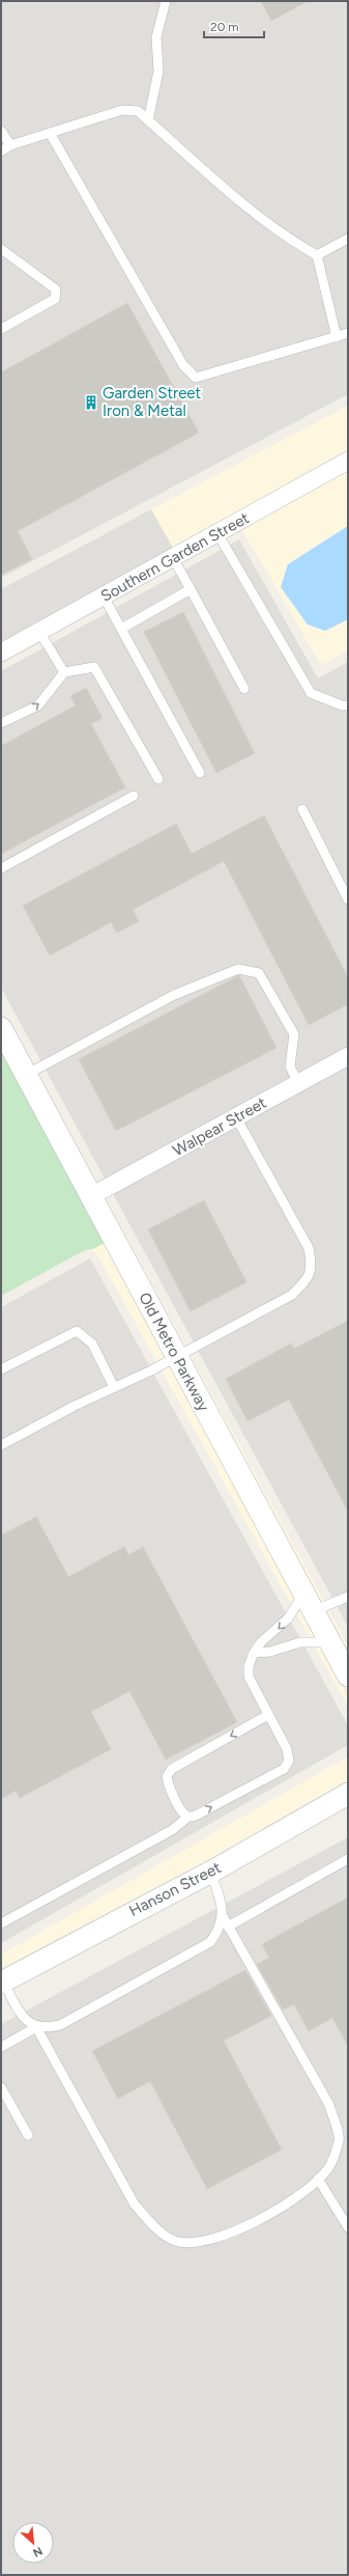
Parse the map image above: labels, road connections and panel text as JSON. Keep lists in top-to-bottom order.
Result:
{
  "streets": {
    "street": [
      "Southern Garden Street",
      "Walpear Street",
      "Old Metro Parkway",
      "Hanson Street"
    ]
  },
  "crossings": [
    ["Walpear Street", "Old Metro Parkway"]
  ],
  "places": {
    "building": ["Garden Street Iron & Metal"]
  },
  "scale_bar": "20 m",
  "north": "bottom right"
}
